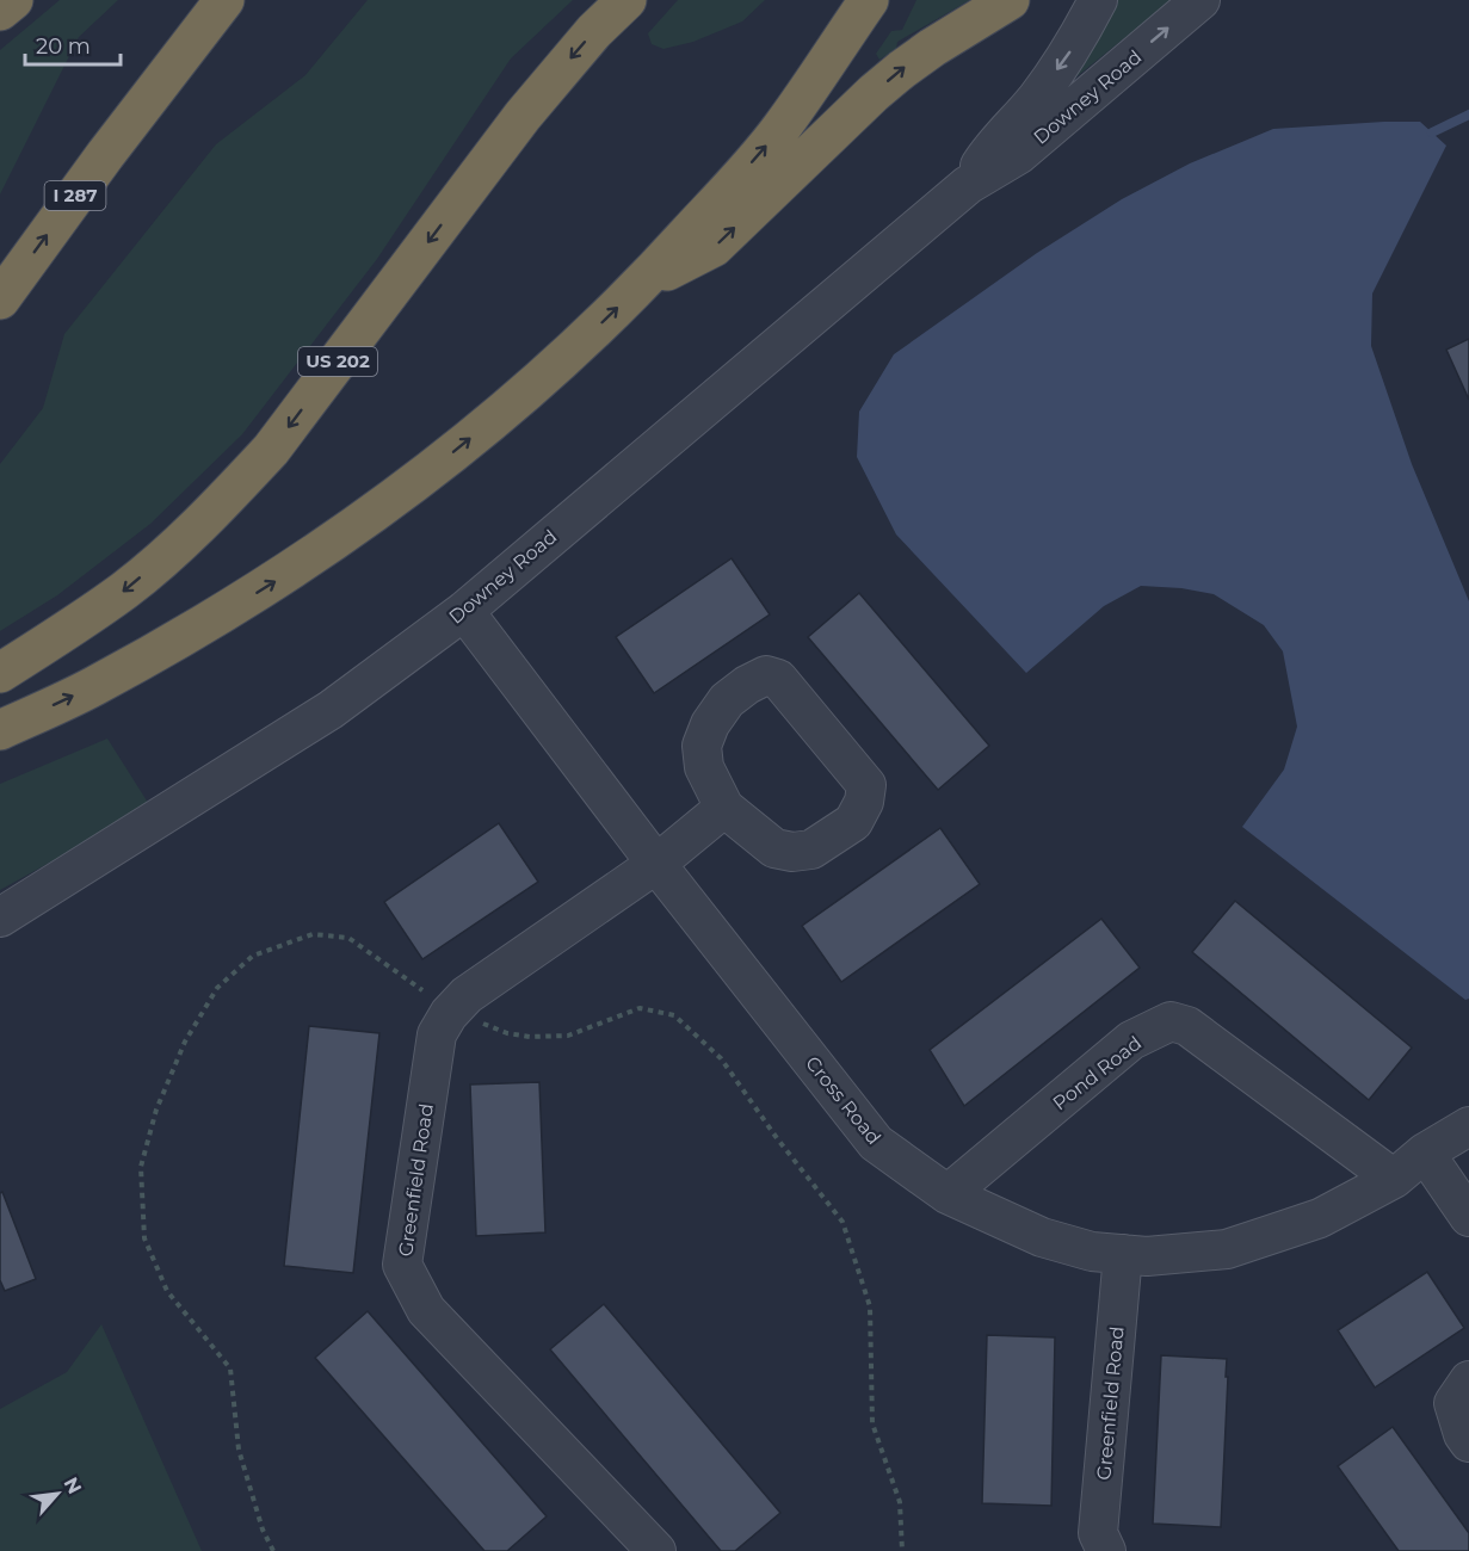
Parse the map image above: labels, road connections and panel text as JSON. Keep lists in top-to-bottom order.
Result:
{
  "streets": {
    "highway": ["I 287", "US 202"],
    "street": [
      "Downey Road",
      "Pond Road",
      "Cross Road",
      "Greenfield Road"
    ]
  },
  "crossings": [
    ["Downey Road", "Cross Road"],
    ["Pond Road", "Cross Road"],
    ["Cross Road", "Greenfield Road"]
  ],
  "scale_bar": "20 m",
  "north": "top right"
}
